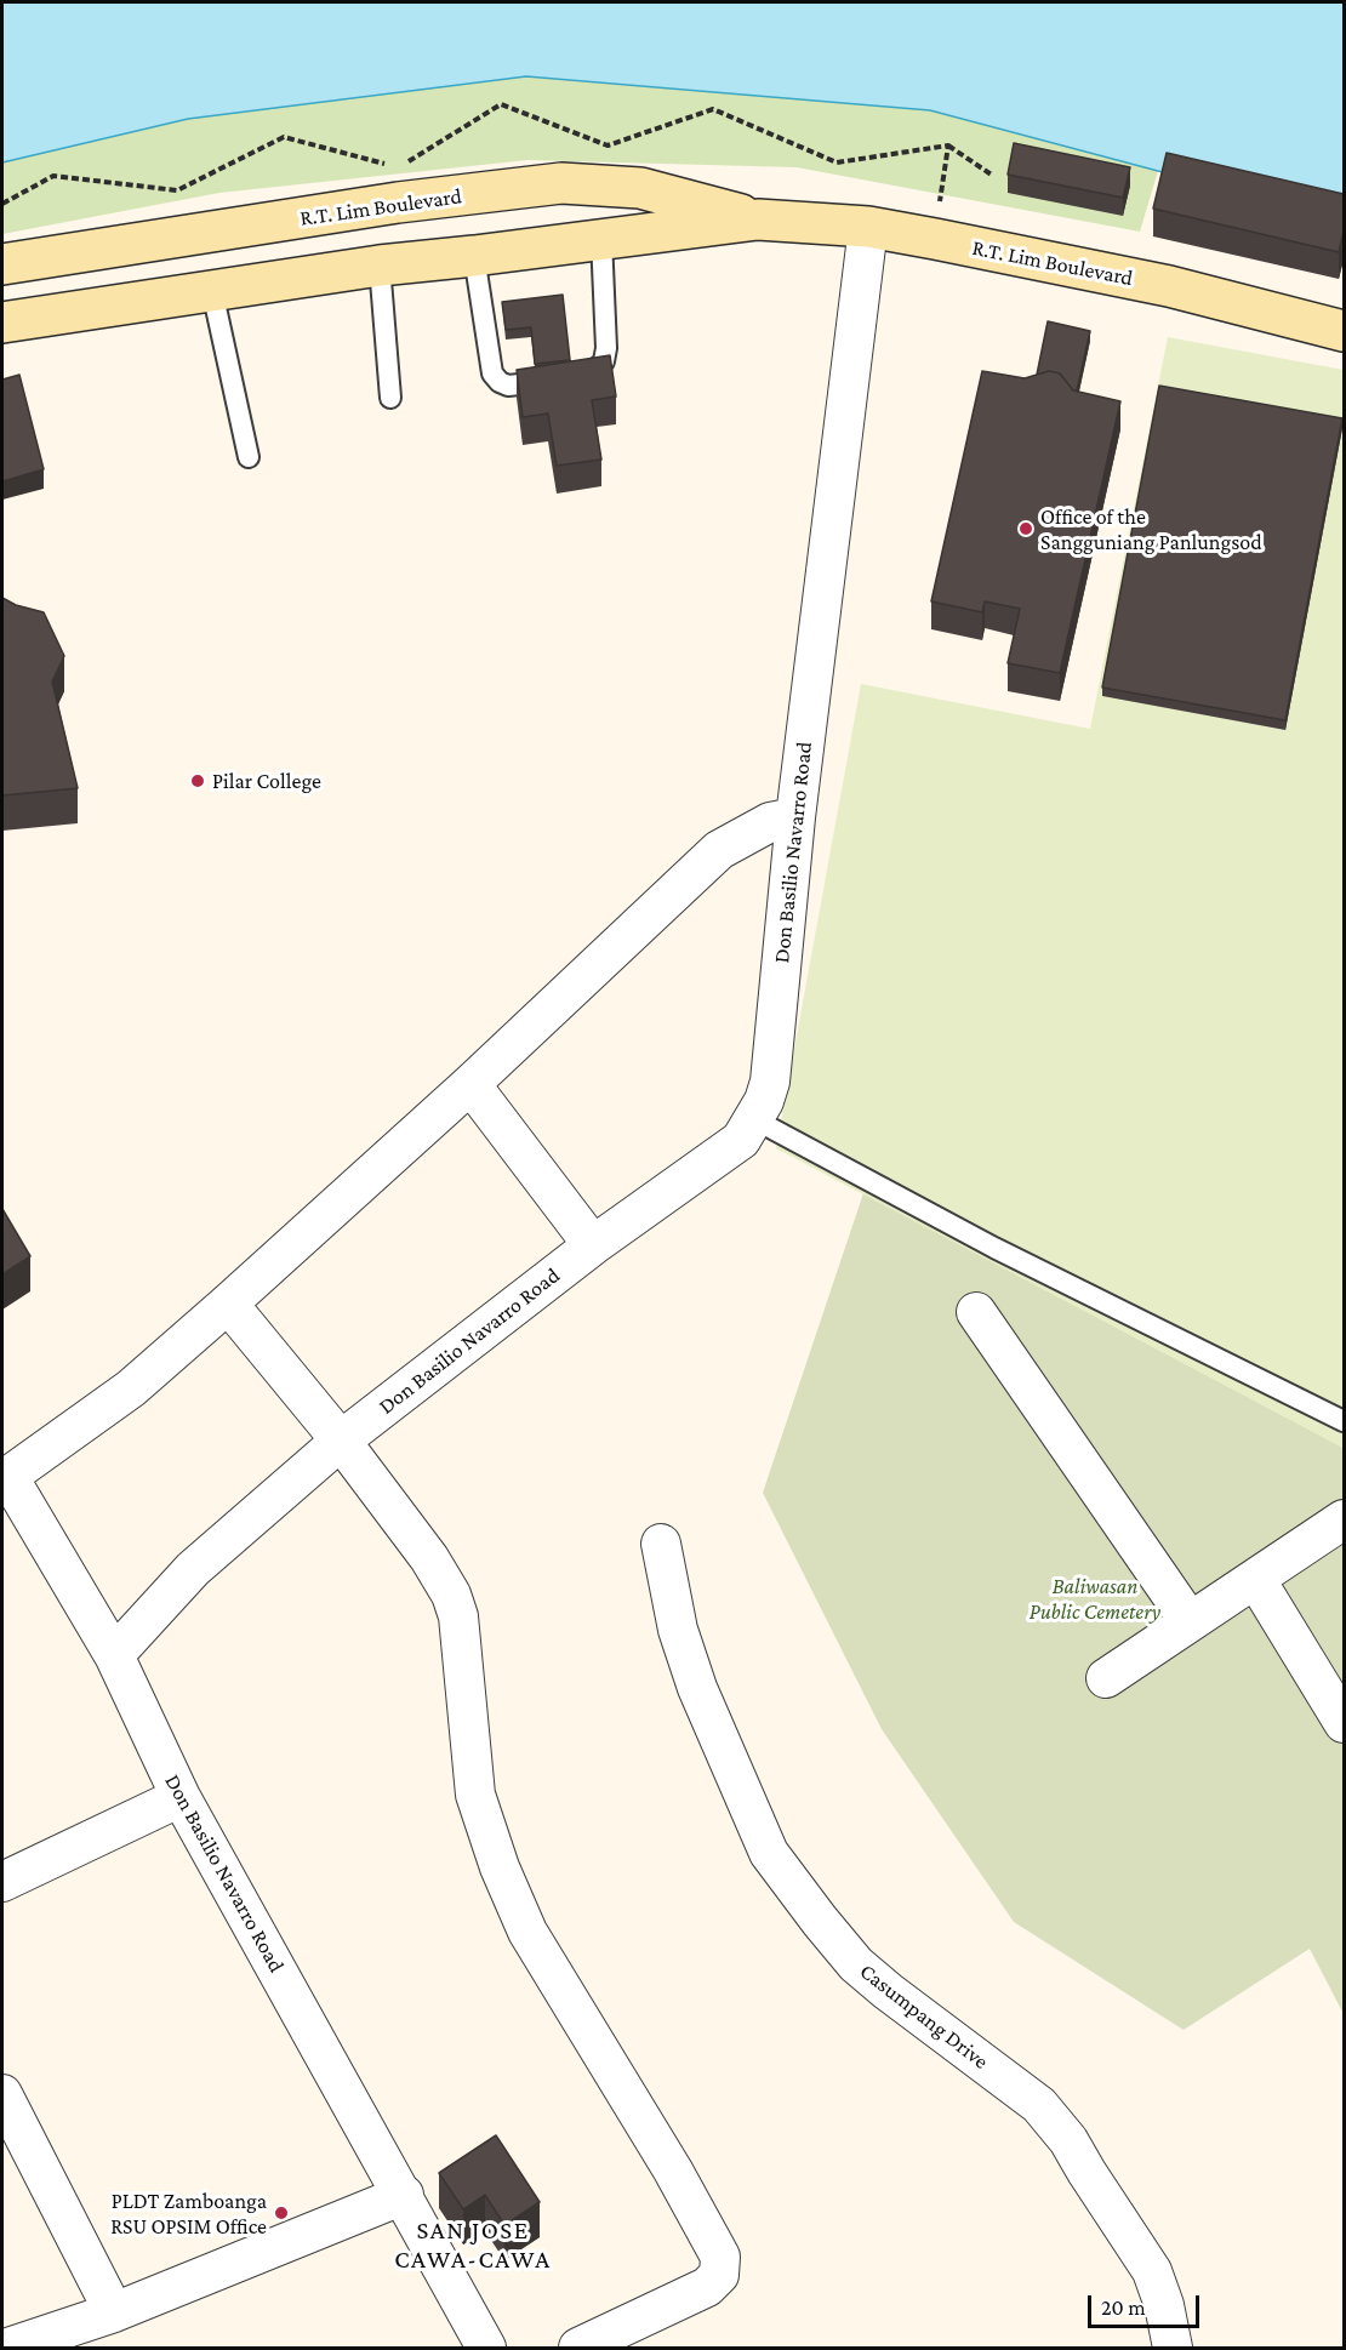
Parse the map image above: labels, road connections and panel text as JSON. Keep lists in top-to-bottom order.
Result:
{
  "streets": {
    "main road": ["R.T. Lim Boulevard"],
    "street": ["Don Basilio Navarro Road", "Casumpang Drive"]
  },
  "crossings": [
    ["R.T. Lim Boulevard", "Don Basilio Navarro Road"]
  ],
  "districts": ["SAN JOSE CAWA-CAWA"],
  "parks": ["Baliwasan Public Cemetery"],
  "places": ["Office of the Sangguniang Panlungsod", "Pilar College", "PLDT Zamboanga RSU OPSIM Office"],
  "scale_bar": "20 m"
}
